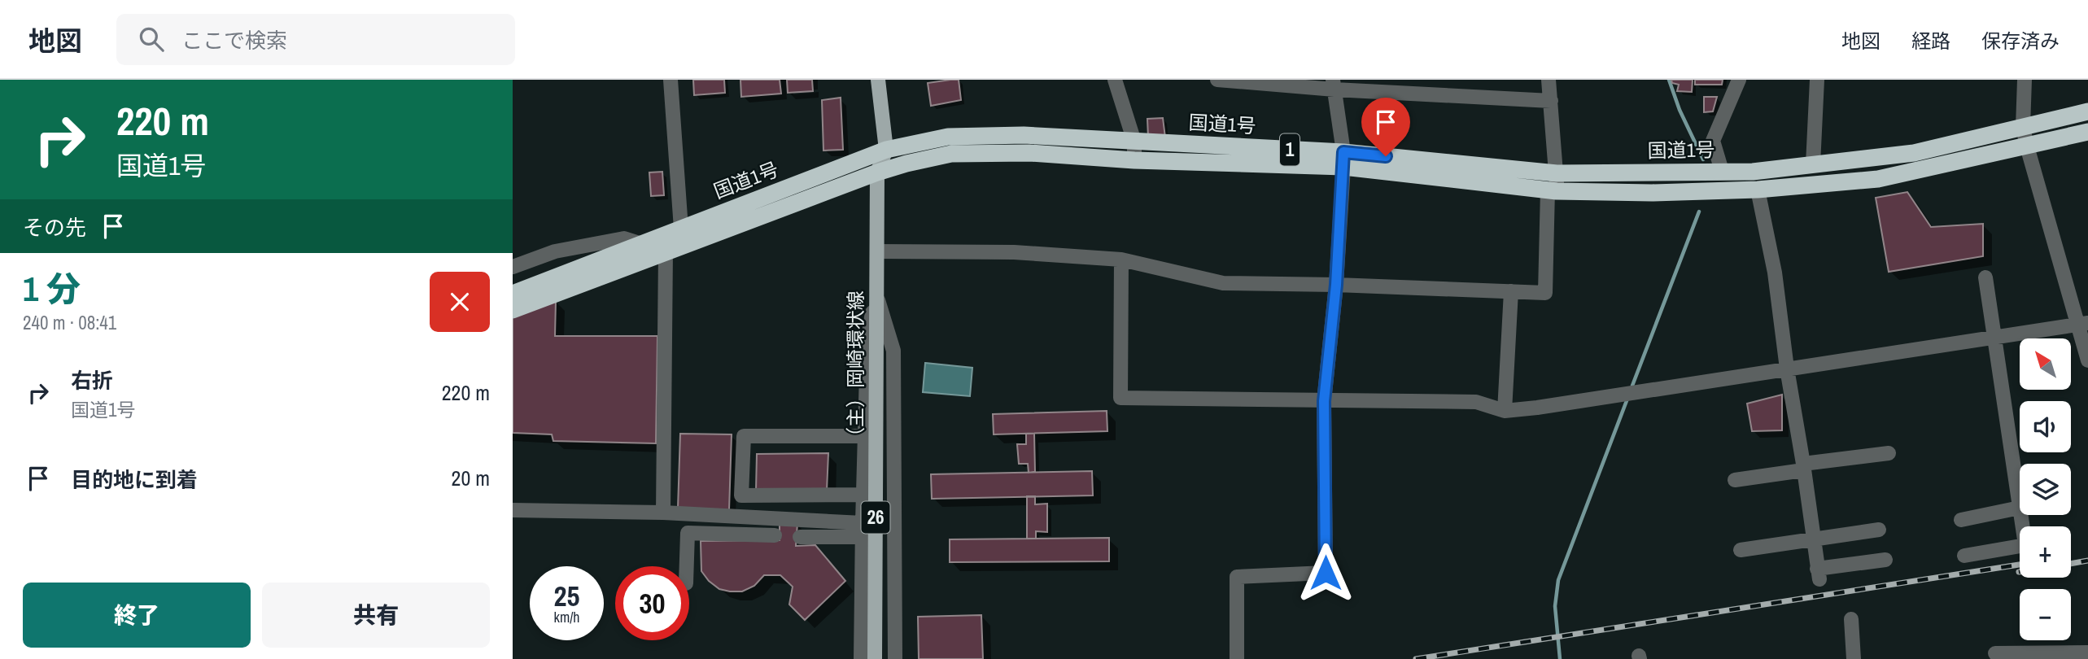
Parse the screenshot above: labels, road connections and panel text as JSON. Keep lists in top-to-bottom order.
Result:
{
  "streets": {
    "highway": ["国道1号", "1"],
    "main road": ["（主）岡崎環状線", "26"]
  },
  "crossings": [
    ["国道1号", "（主）岡崎環状線"]
  ],
  "north": "top left",
  "page": {
    "header": "地図",
    "search": "ここで検索",
    "nav": ["地図", "経路", "保存済み"],
    "turn": ["220 m", "国道1号"],
    "then": "その先",
    "heading": ["1 分", "240 m · 08:41"],
    "map_buttons": ["+", "−"],
    "list": [
      {
        "name": "右折",
        "note": "国道1号",
        "value": "220 m"
      },
      {
        "name": "目的地に到着",
        "value": "20 m"
      }
    ],
    "speed": "25 km/h",
    "limit": "30",
    "buttons": ["終了", "共有"]
  }
}
